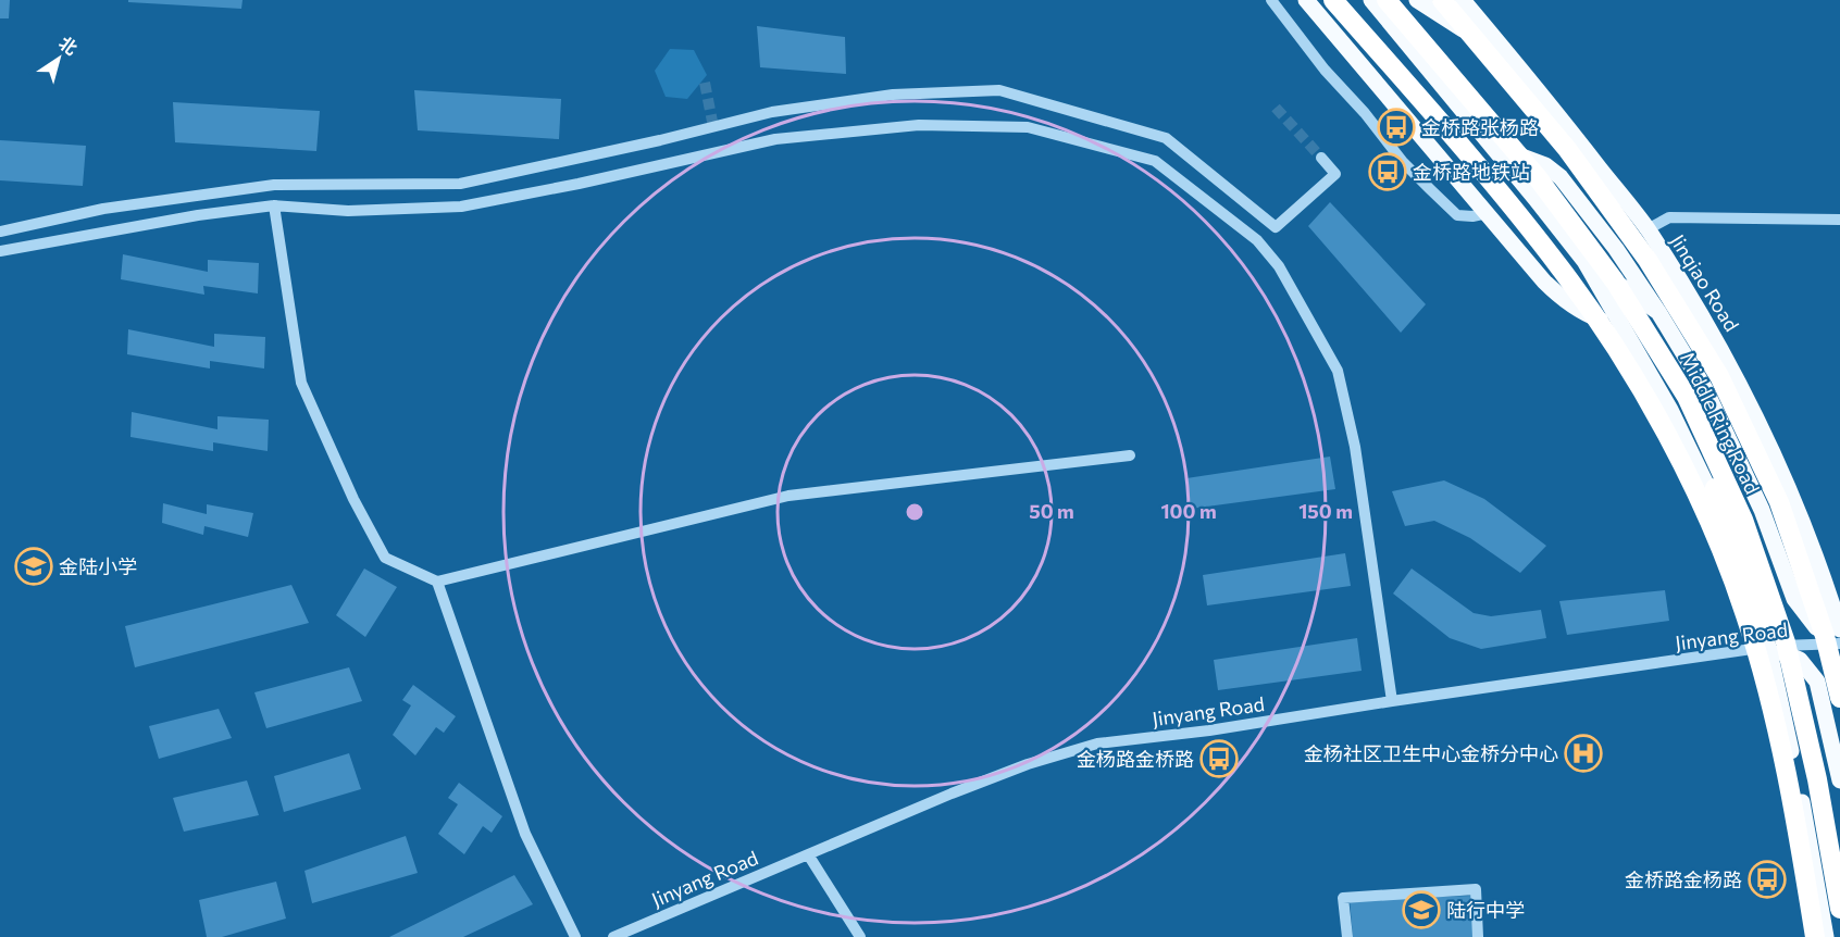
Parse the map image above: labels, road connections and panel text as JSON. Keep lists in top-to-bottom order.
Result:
{
  "streets": {
    "highway": ["Middle Ring Road"],
    "main road": ["Jinqiao Road"],
    "street": ["Jinyang Road"]
  },
  "places": {
    "bus stop": [
      "金桥路张杨路",
      "金桥路地铁站",
      "金杨路金桥路",
      "金桥路金杨路"
    ],
    "school or university": ["金陆小学", "陆行中学"],
    "hospital": ["金杨社区卫生中心金桥分中心"]
  },
  "north": "top right",
  "rings": ["50 m", "100 m", "150 m"]
}
